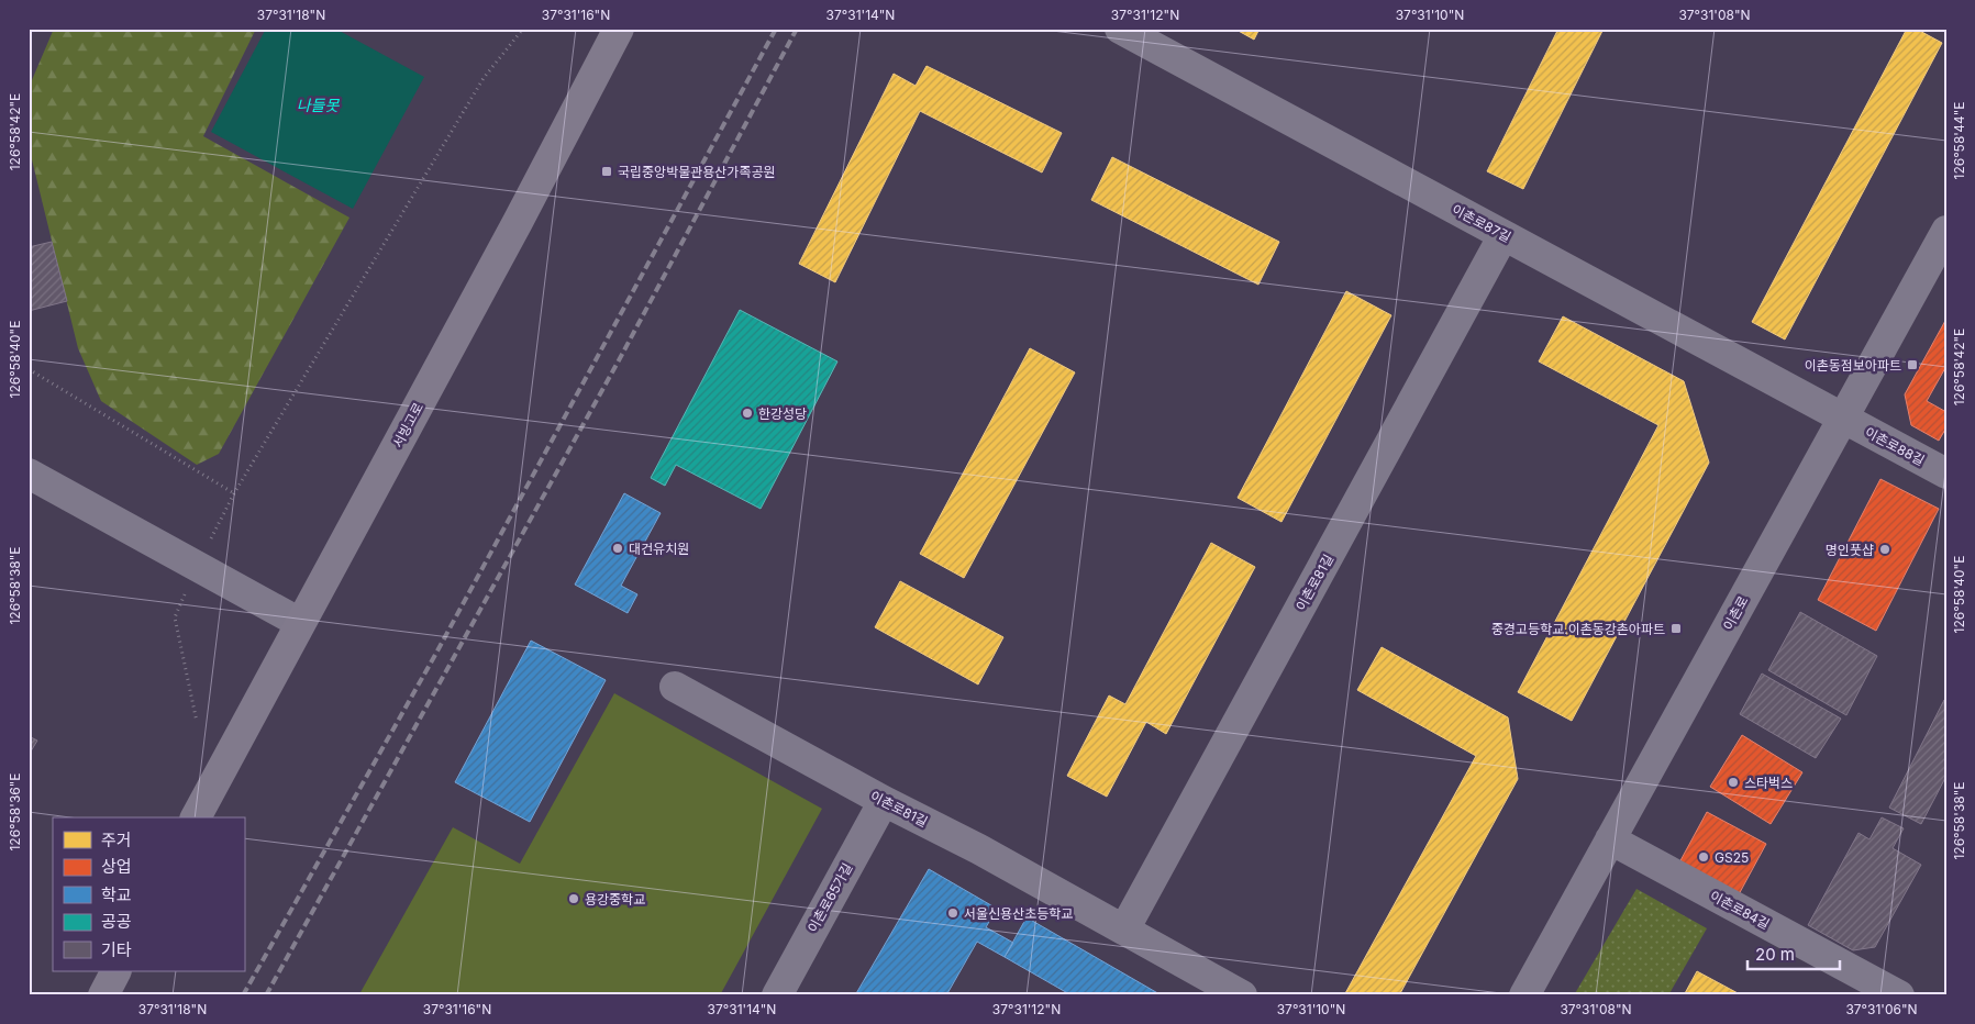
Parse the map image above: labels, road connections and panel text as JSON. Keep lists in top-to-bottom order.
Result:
{
  "streets": {
    "main road": ["서빙고로"],
    "street": [
      "이촌로87길",
      "이촌로88길",
      "이촌로81길",
      "이촌로",
      "이촌로65가길",
      "이촌로84길"
    ]
  },
  "crossings": [
    ["이촌로87길", "이촌로88길"],
    ["이촌로87길", "이촌로81길"],
    ["이촌로87길", "이촌로"],
    ["이촌로88길", "이촌로"],
    ["이촌로81길", "이촌로65가길"],
    ["이촌로", "이촌로84길"]
  ],
  "water": ["나들못"],
  "places": {
    "transit": ["국립중앙박물관용산가족공원", "이촌동점보아파트", "중경고등학교.이촌동강촌아파트"],
    "other": [
      "한강성당",
      "대건유치원",
      "명인풋샵",
      "스타벅스",
      "GS25",
      "용강중학교",
      "서울신용산초등학교"
    ]
  },
  "legend": [
    "주거",
    "상업",
    "학교",
    "공공",
    "기타"
  ],
  "scale_bar": "20 m",
  "coordinates": [
    "37°31'18\"N",
    "37°31'16\"N",
    "37°31'14\"N",
    "37°31'12\"N",
    "37°31'10\"N",
    "37°31'08\"N",
    "126°58'42\"E",
    "126°58'44\"E",
    "126°58'40\"E",
    "126°58'38\"E",
    "126°58'36\"E",
    "37°31'06\"N"
  ]
}
